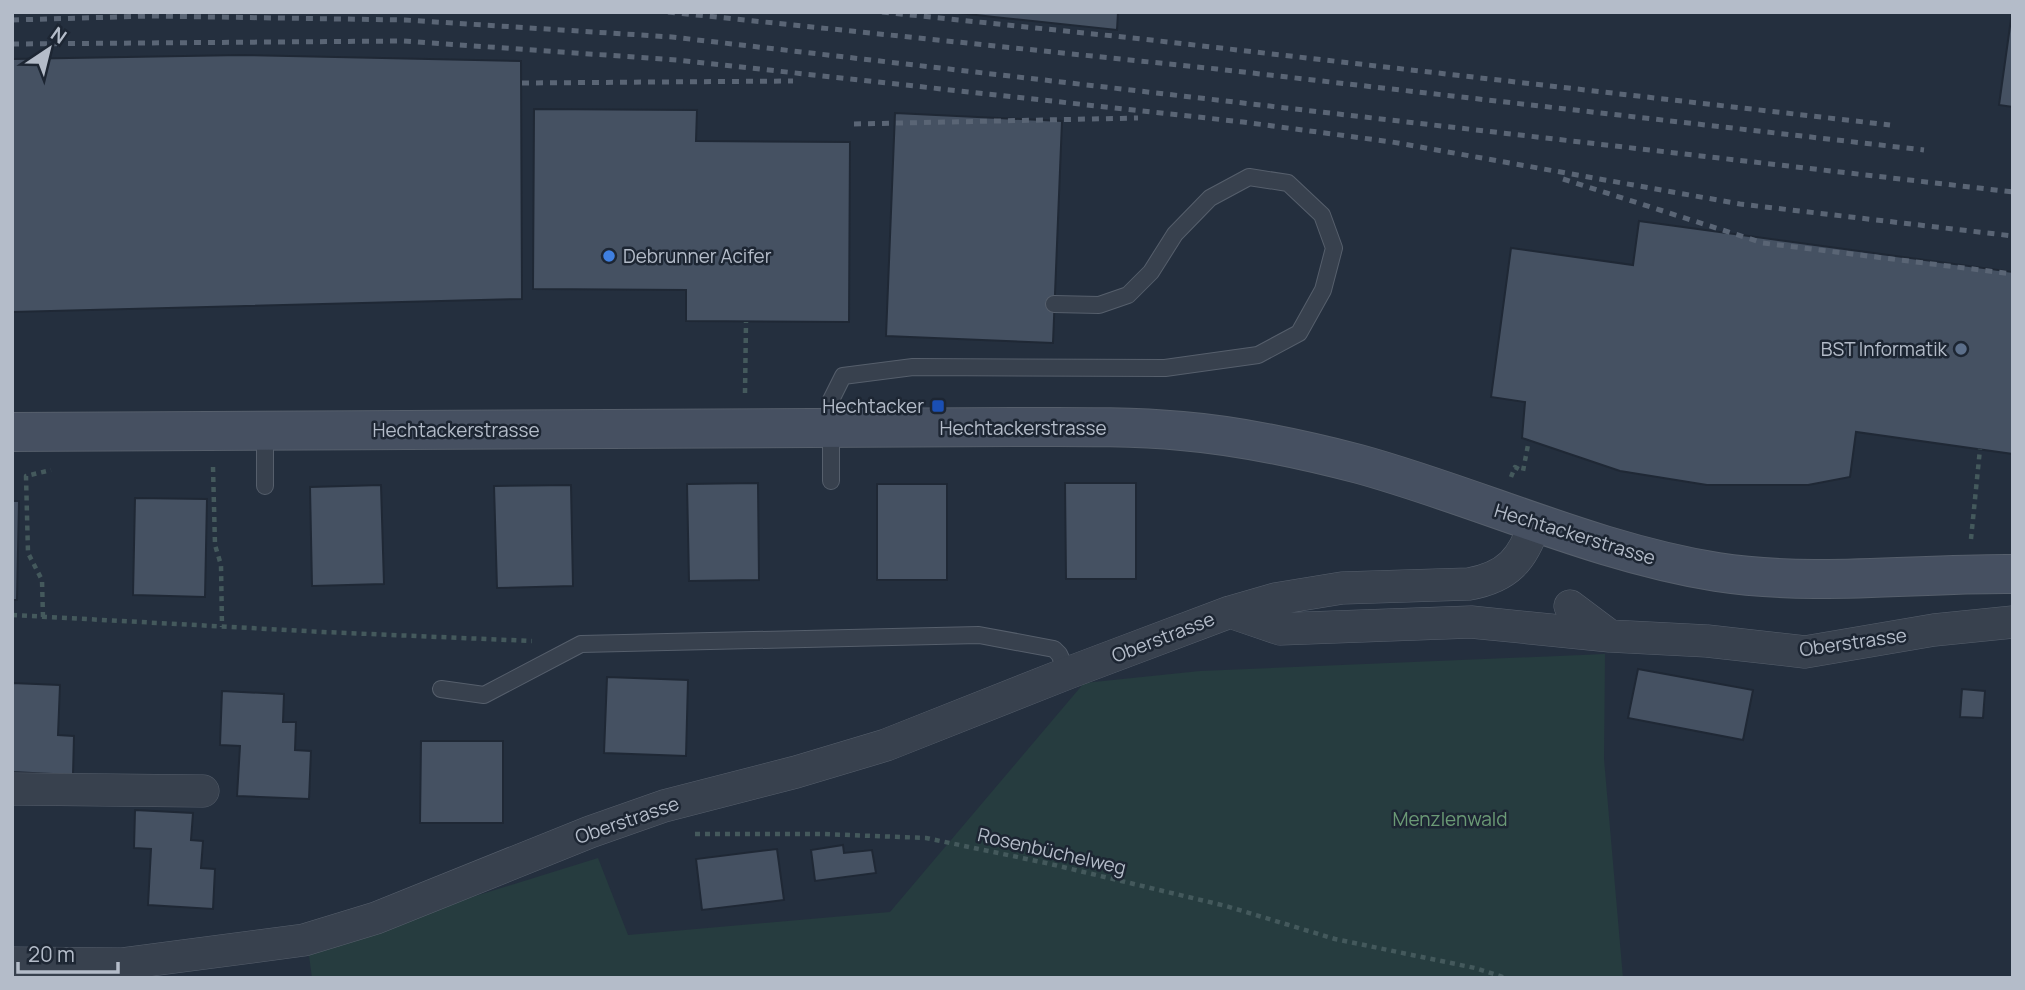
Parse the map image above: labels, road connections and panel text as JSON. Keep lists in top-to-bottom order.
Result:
{
  "streets": {
    "street": ["Hechtackerstrasse", "Oberstrasse"],
    "path": ["Rosenbüchelweg"]
  },
  "crossings": [
    ["Hechtackerstrasse", "Oberstrasse"]
  ],
  "parks": ["Menzlenwald"],
  "places": {
    "other": ["Debrunner Acifer", "BST Informatik"],
    "transit": ["Hechtacker"]
  },
  "scale_bar": "20 m",
  "north": "top right"
}
